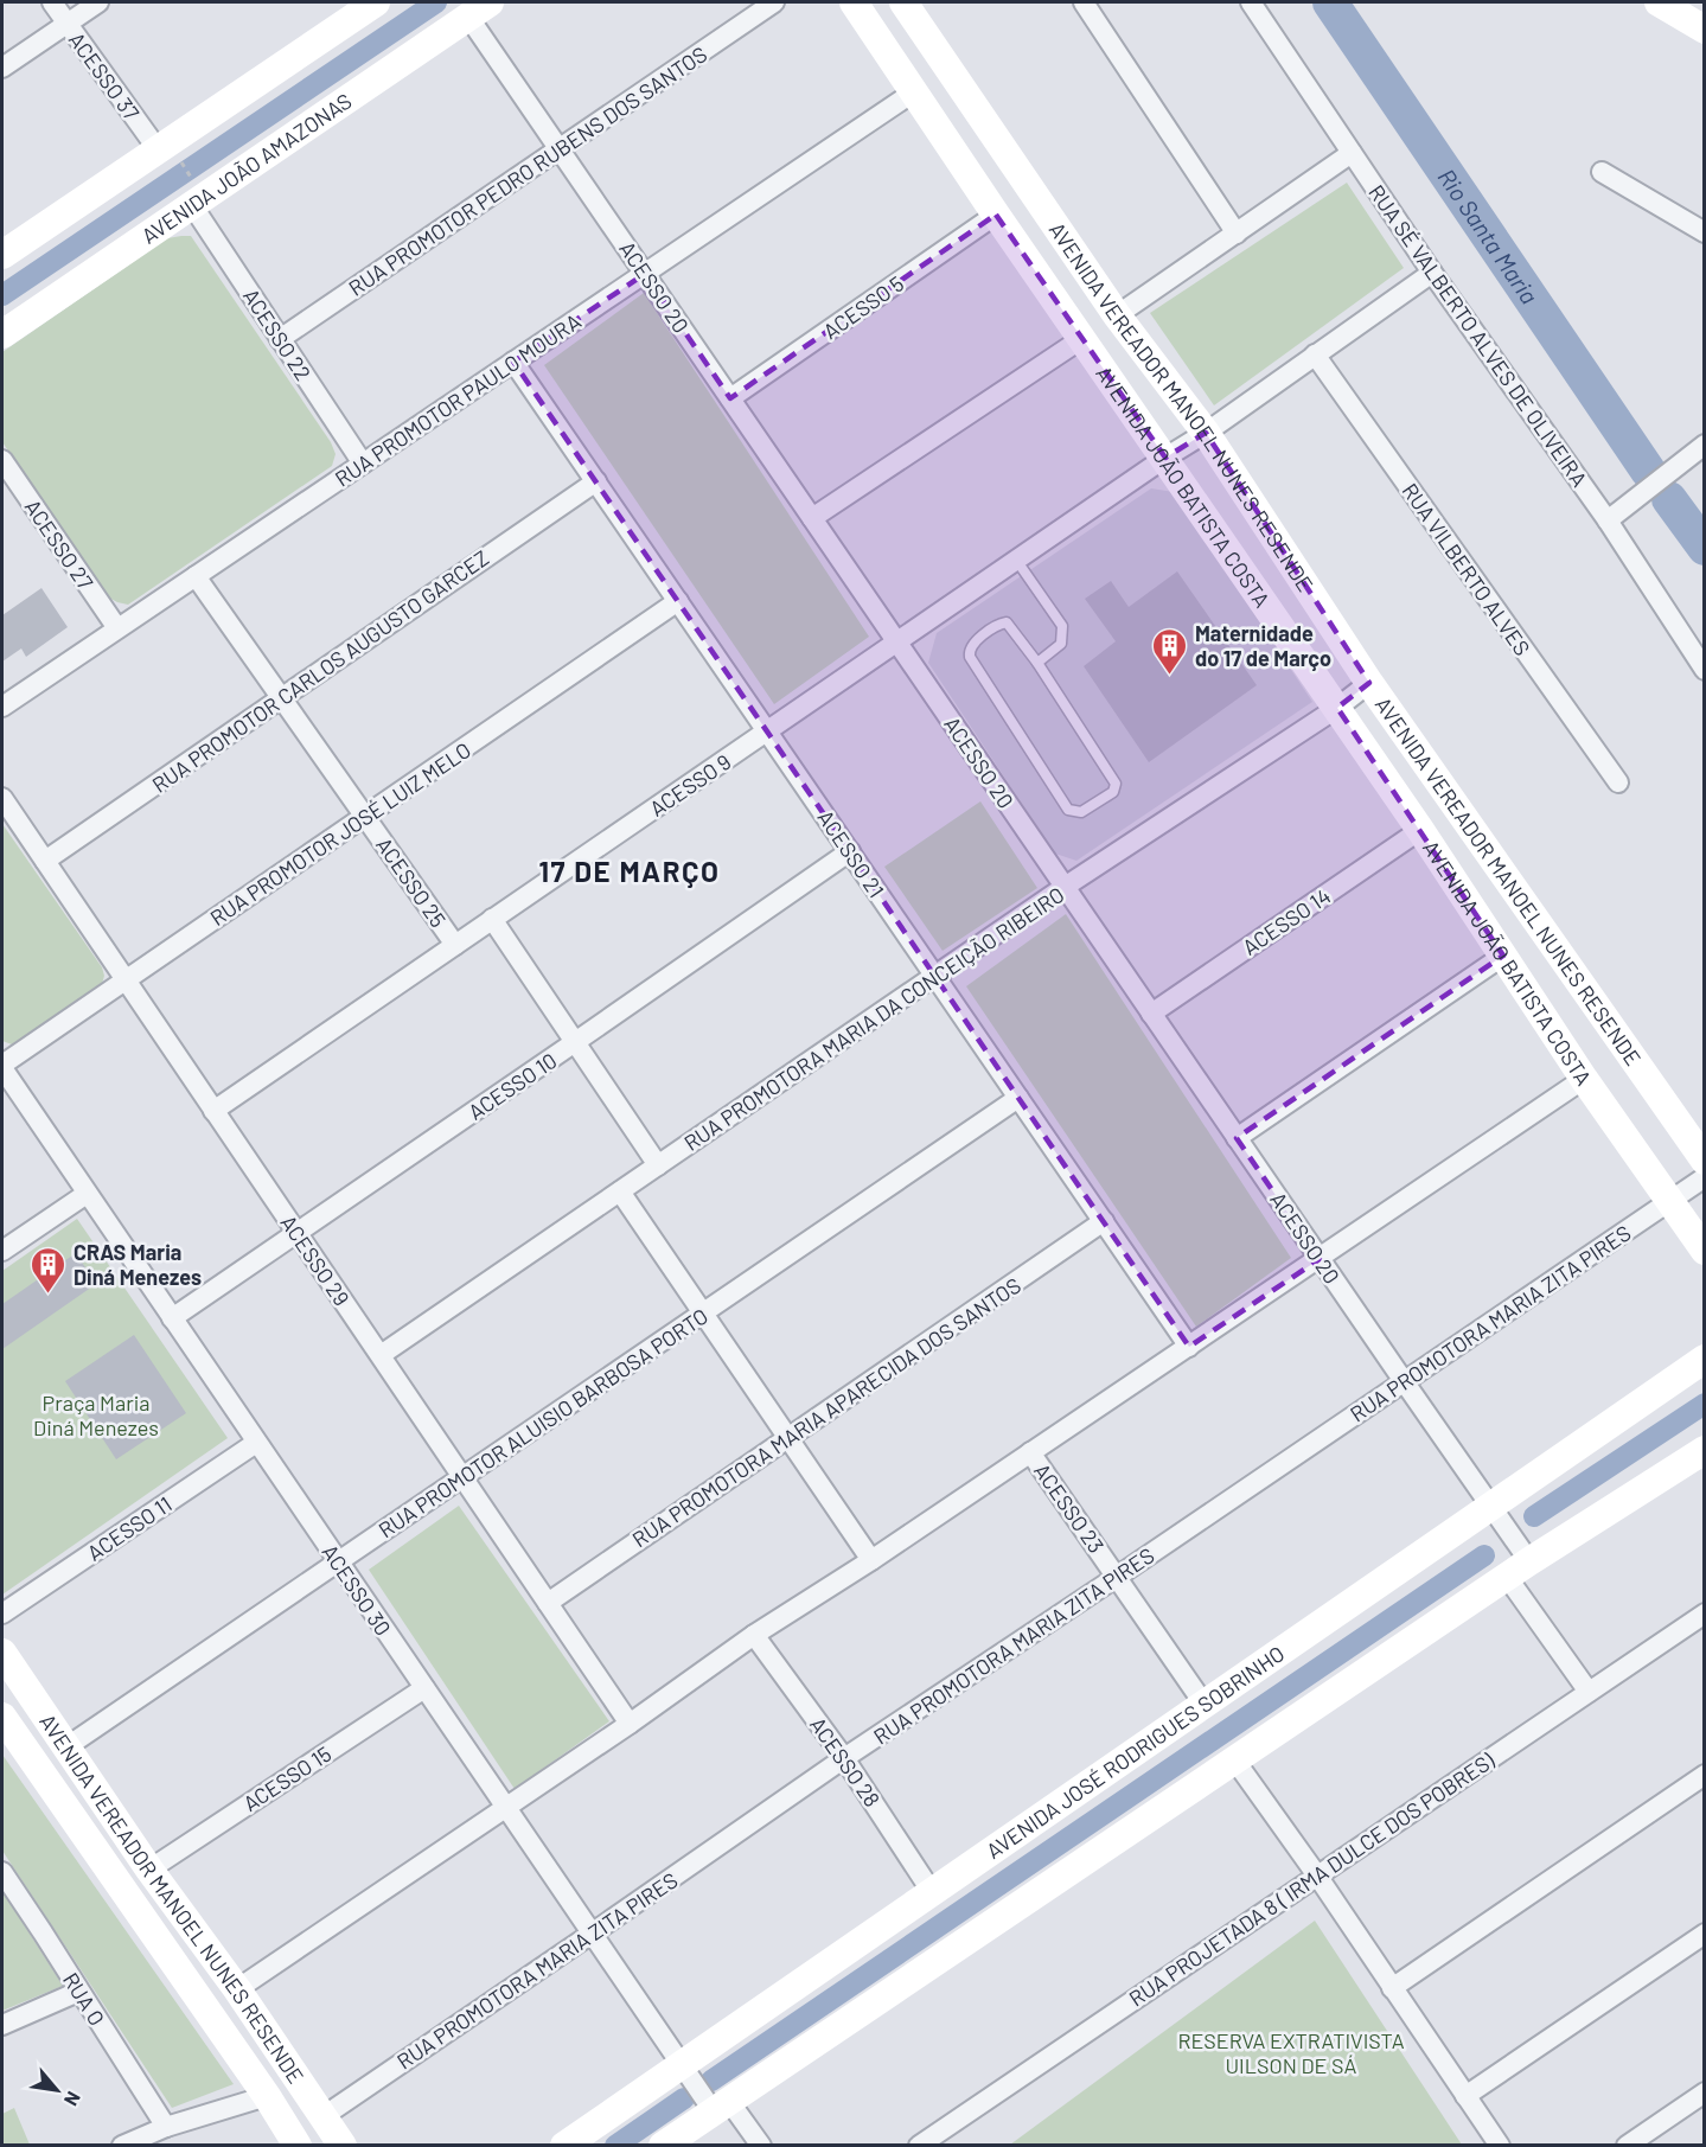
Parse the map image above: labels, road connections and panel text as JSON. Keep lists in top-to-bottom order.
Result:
{
  "streets": {
    "street": [
      "ACESSO 37",
      "AVENIDA JOÃO AMAZONAS",
      "RUA PROMOTOR PEDRO RUBENS DOS SANTOS",
      "ACESSO 20",
      "ACESSO 5",
      "ACESSO 22",
      "RUA SÉ VALBERTO ALVES DE OLIVEIRA",
      "RUA PROMOTOR PAULO MOURA",
      "AVENIDA VEREADOR MANOEL NUNES RESENDE",
      "AVENIDA JOÃO BATISTA COSTA",
      "ACESSO 27",
      "RUA VILBERTO ALVES",
      "RUA PROMOTOR CARLOS AUGUSTO GARCEZ",
      "ACESSO 9",
      "RUA PROMOTOR JOSÉ LUIZ MELO",
      "ACESSO 21",
      "ACESSO 25",
      "ACESSO 14",
      "RUA PROMOTORA MARIA DA CONCEIÇÃO RIBEIRO",
      "ACESSO 10",
      "ACESSO 29",
      "RUA PROMOTORA MARIA ZITA PIRES",
      "RUA PROMOTORA MARIA APARECIDA DOS SANTOS",
      "RUA PROMOTOR ALUISIO BARBOSA PORTO",
      "ACESSO 23",
      "ACESSO 11",
      "ACESSO 30",
      "AVENIDA JOSÉ RODRIGUES SOBRINHO",
      "ACESSO 28",
      "ACESSO 15",
      "RUA PROJETADA 8 ( IRMA DULCE DOS POBRES)",
      "RUA O"
    ]
  },
  "crossings": [
    ["AVENIDA JOÃO AMAZONAS", "ACESSO 20"],
    ["AVENIDA JOÃO AMAZONAS", "ACESSO 22"],
    ["RUA PROMOTOR PEDRO RUBENS DOS SANTOS", "ACESSO 20"],
    ["RUA PROMOTOR PEDRO RUBENS DOS SANTOS", "ACESSO 22"],
    ["ACESSO 20", "ACESSO 5"],
    ["ACESSO 20", "RUA PROMOTOR PAULO MOURA"],
    ["ACESSO 20", "ACESSO 9"],
    ["ACESSO 20", "ACESSO 14"],
    ["ACESSO 20", "RUA PROMOTORA MARIA DA CONCEIÇÃO RIBEIRO"],
    ["ACESSO 20", "RUA PROMOTORA MARIA ZITA PIRES"],
    ["ACESSO 20", "AVENIDA JOSÉ RODRIGUES SOBRINHO"],
    ["ACESSO 20", "RUA PROJETADA 8 ( IRMA DULCE DOS POBRES)"],
    ["ACESSO 5", "AVENIDA JOÃO BATISTA COSTA"],
    ["ACESSO 22", "RUA PROMOTOR PAULO MOURA"],
    ["RUA SÉ VALBERTO ALVES DE OLIVEIRA", "ACESSO 9"],
    ["RUA PROMOTOR PAULO MOURA", "AVENIDA JOÃO BATISTA COSTA"],
    ["RUA PROMOTOR PAULO MOURA", "ACESSO 27"],
    ["RUA PROMOTOR PAULO MOURA", "ACESSO 21"],
    ["RUA PROMOTOR PAULO MOURA", "ACESSO 25"],
    ["AVENIDA VEREADOR MANOEL NUNES RESENDE", "ACESSO 9"],
    ["AVENIDA VEREADOR MANOEL NUNES RESENDE", "RUA PROMOTORA MARIA DA CONCEIÇÃO RIBEIRO"],
    ["AVENIDA VEREADOR MANOEL NUNES RESENDE", "RUA PROMOTORA MARIA ZITA PIRES"],
    ["AVENIDA VEREADOR MANOEL NUNES RESENDE", "RUA PROMOTOR ALUISIO BARBOSA PORTO"],
    ["AVENIDA VEREADOR MANOEL NUNES RESENDE", "ACESSO 15"],
    ["AVENIDA JOÃO BATISTA COSTA", "ACESSO 9"],
    ["AVENIDA JOÃO BATISTA COSTA", "ACESSO 14"],
    ["AVENIDA JOÃO BATISTA COSTA", "RUA PROMOTORA MARIA DA CONCEIÇÃO RIBEIRO"],
    ["AVENIDA JOÃO BATISTA COSTA", "RUA PROMOTORA MARIA ZITA PIRES"],
    ["RUA VILBERTO ALVES", "ACESSO 9"],
    ["RUA PROMOTOR CARLOS AUGUSTO GARCEZ", "ACESSO 21"],
    ["RUA PROMOTOR CARLOS AUGUSTO GARCEZ", "ACESSO 25"],
    ["RUA PROMOTOR CARLOS AUGUSTO GARCEZ", "ACESSO 29"],
    ["ACESSO 9", "ACESSO 21"],
    ["ACESSO 9", "ACESSO 25"],
    ["ACESSO 9", "ACESSO 29"],
    ["RUA PROMOTOR JOSÉ LUIZ MELO", "ACESSO 21"],
    ["RUA PROMOTOR JOSÉ LUIZ MELO", "ACESSO 25"],
    ["RUA PROMOTOR JOSÉ LUIZ MELO", "ACESSO 29"],
    ["RUA PROMOTOR JOSÉ LUIZ MELO", "ACESSO 30"],
    ["ACESSO 21", "RUA PROMOTORA MARIA DA CONCEIÇÃO RIBEIRO"],
    ["ACESSO 21", "ACESSO 10"],
    ["ACESSO 21", "RUA PROMOTORA MARIA APARECIDA DOS SANTOS"],
    ["ACESSO 21", "RUA PROMOTOR ALUISIO BARBOSA PORTO"],
    ["RUA PROMOTORA MARIA DA CONCEIÇÃO RIBEIRO", "ACESSO 29"],
    ["ACESSO 10", "ACESSO 29"],
    ["ACESSO 10", "ACESSO 30"],
    ["ACESSO 29", "RUA PROMOTORA MARIA APARECIDA DOS SANTOS"],
    ["ACESSO 29", "RUA PROMOTOR ALUISIO BARBOSA PORTO"],
    ["RUA PROMOTORA MARIA ZITA PIRES", "ACESSO 23"],
    ["RUA PROMOTORA MARIA ZITA PIRES", "ACESSO 30"],
    ["RUA PROMOTORA MARIA ZITA PIRES", "ACESSO 28"],
    ["RUA PROMOTOR ALUISIO BARBOSA PORTO", "ACESSO 30"],
    ["ACESSO 23", "AVENIDA JOSÉ RODRIGUES SOBRINHO"],
    ["ACESSO 11", "ACESSO 30"],
    ["ACESSO 30", "AVENIDA JOSÉ RODRIGUES SOBRINHO"],
    ["ACESSO 30", "ACESSO 15"],
    ["AVENIDA JOSÉ RODRIGUES SOBRINHO", "ACESSO 28"]
  ],
  "districts": ["17 DE MARÇO"],
  "water": ["Rio Santa Maria"],
  "parks": ["Praça Maria Diná Menezes", "RESERVA EXTRATIVISTA UILSON DE SÁ"],
  "places": {
    "building": ["Maternidade do 17 de Março", "CRAS Maria Diná Menezes"]
  },
  "north": "bottom right"
}
